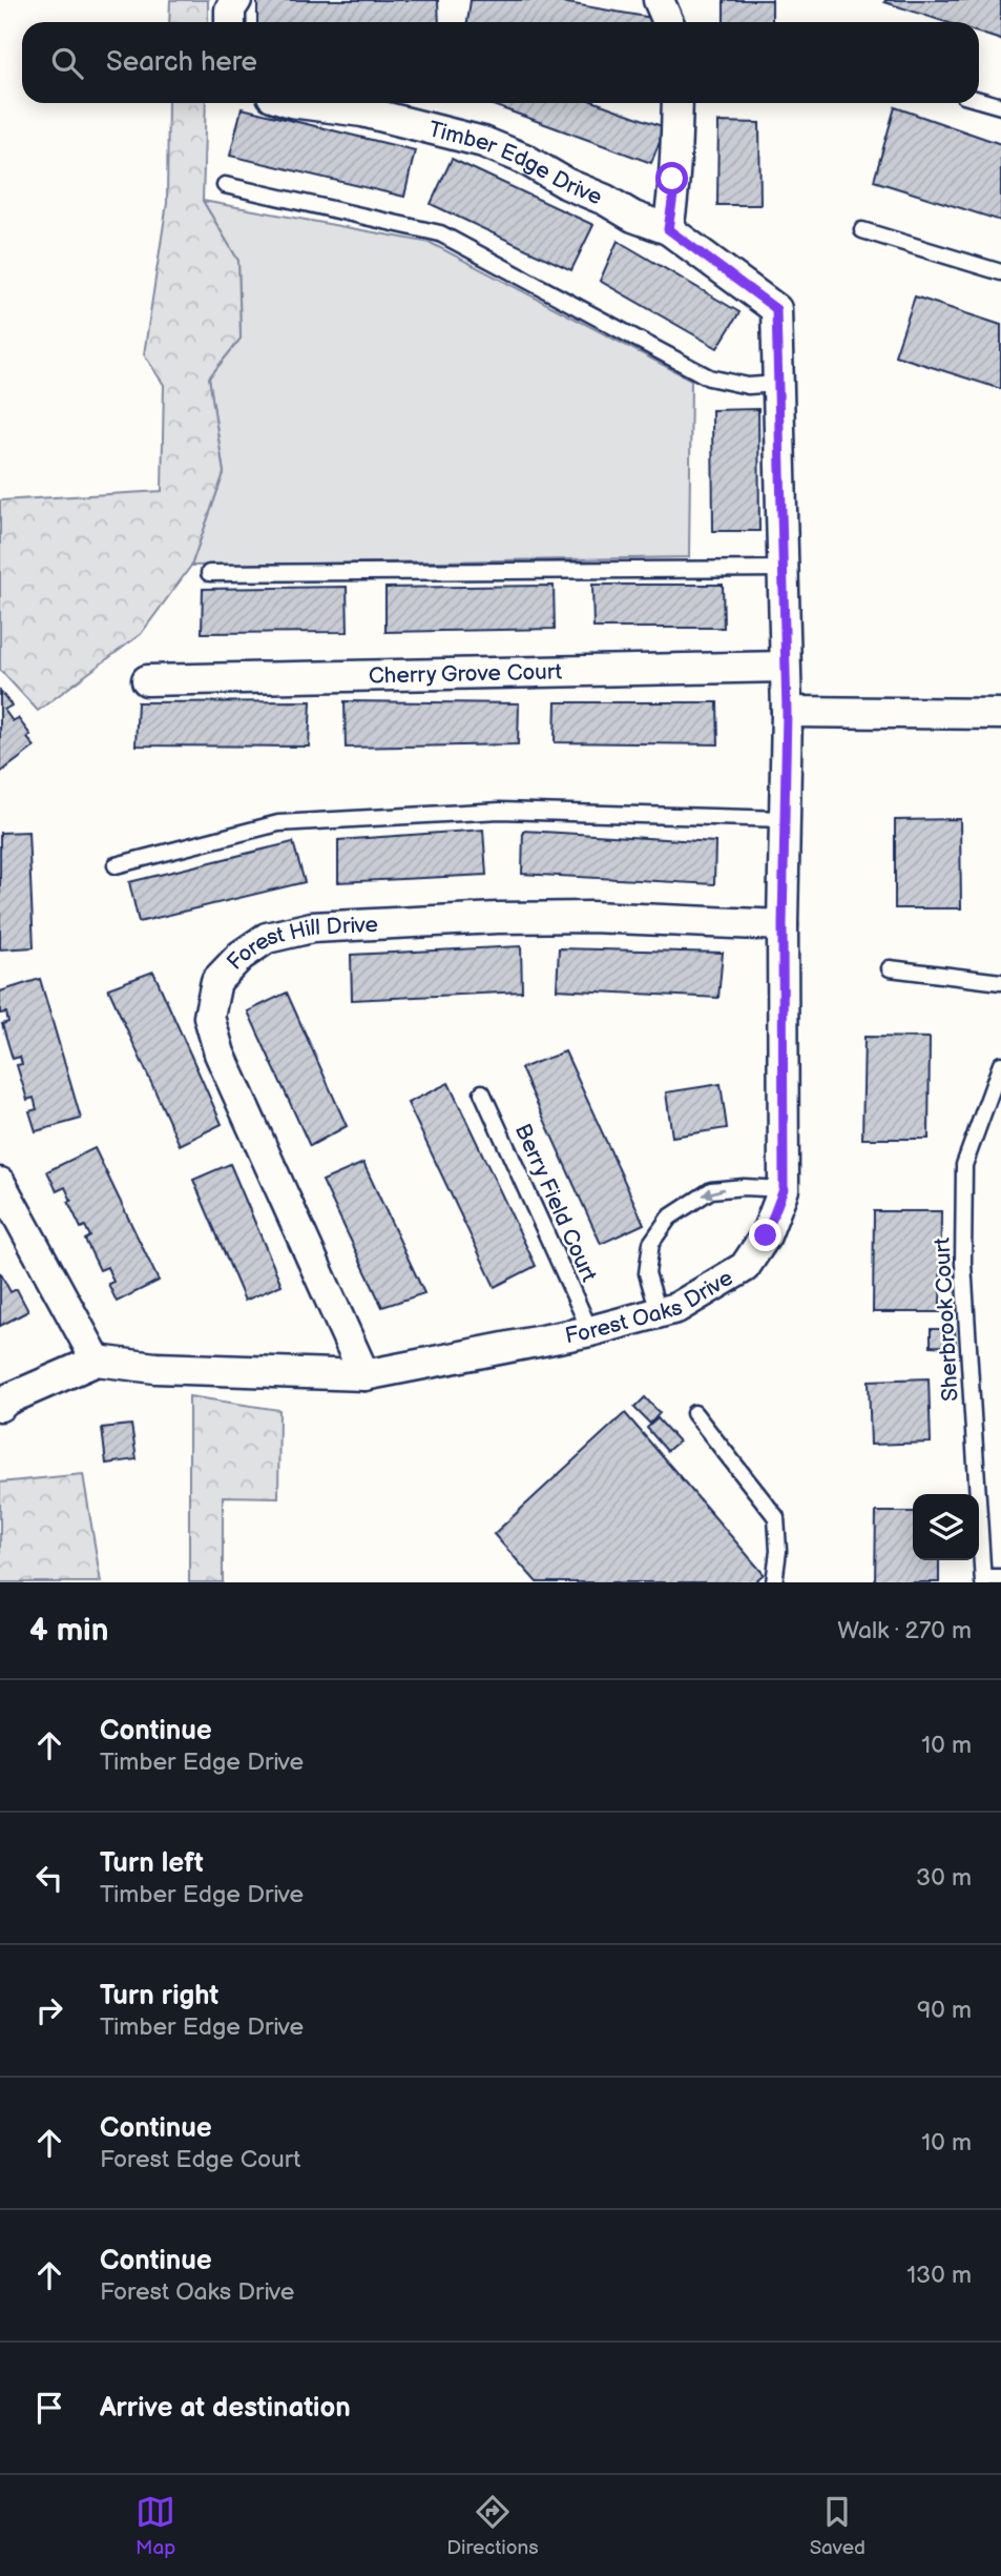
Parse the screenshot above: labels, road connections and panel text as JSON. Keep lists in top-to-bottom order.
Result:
{
  "streets": {
    "street": [
      "Timber Edge Drive",
      "Cherry Grove Court",
      "Forest Hill Drive",
      "Forest Oaks Drive"
    ],
    "lane": ["Berry Field Court", "Sherbrook Court"]
  },
  "crossings": [
    ["Timber Edge Drive", "Cherry Grove Court"],
    ["Timber Edge Drive", "Forest Oaks Drive"],
    ["Forest Hill Drive", "Forest Oaks Drive"],
    ["Berry Field Court", "Forest Oaks Drive"]
  ],
  "page": {
    "search": "Search here",
    "heading": ["4 min", "Walk · 270 m"],
    "list": [
      ["Continue", "Timber Edge Drive", "10 m"],
      ["Turn left", "Timber Edge Drive", "30 m"],
      ["Turn right", "Timber Edge Drive", "90 m"],
      ["Continue", "Forest Edge Court", "10 m"],
      ["Continue", "Forest Oaks Drive", "130 m"],
      "Arrive at destination"
    ],
    "nav": ["Map", "Directions", "Saved"]
  }
}
